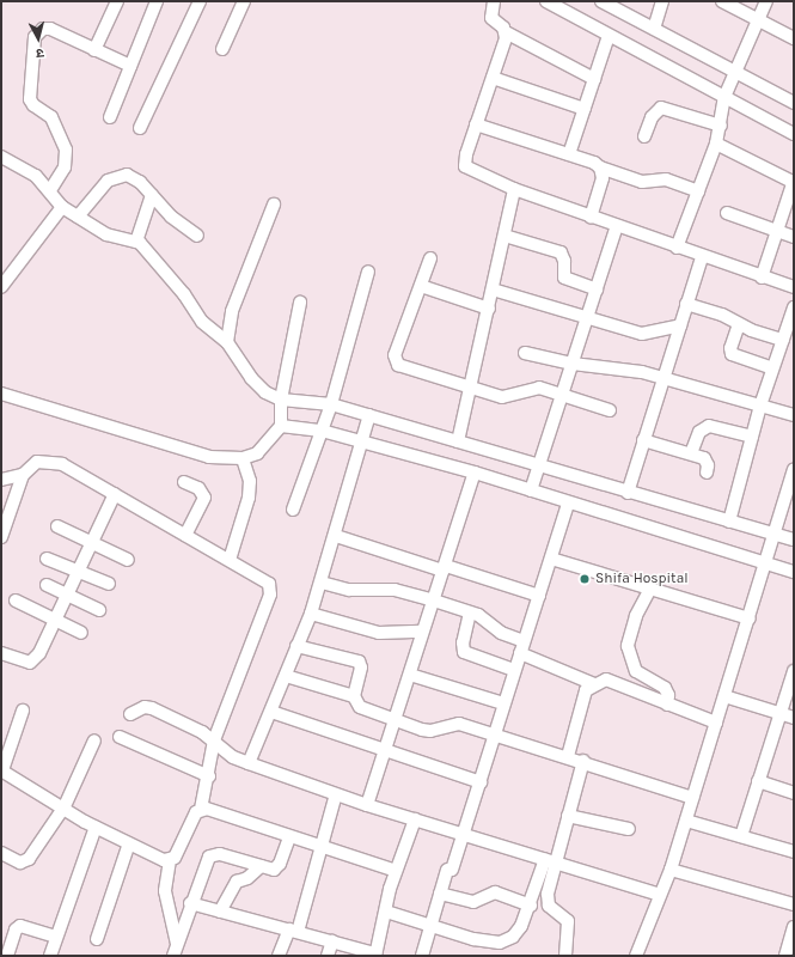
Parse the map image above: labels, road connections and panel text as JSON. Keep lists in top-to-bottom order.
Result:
{
  "places": ["Shifa Hospital"],
  "north": "bottom"
}
